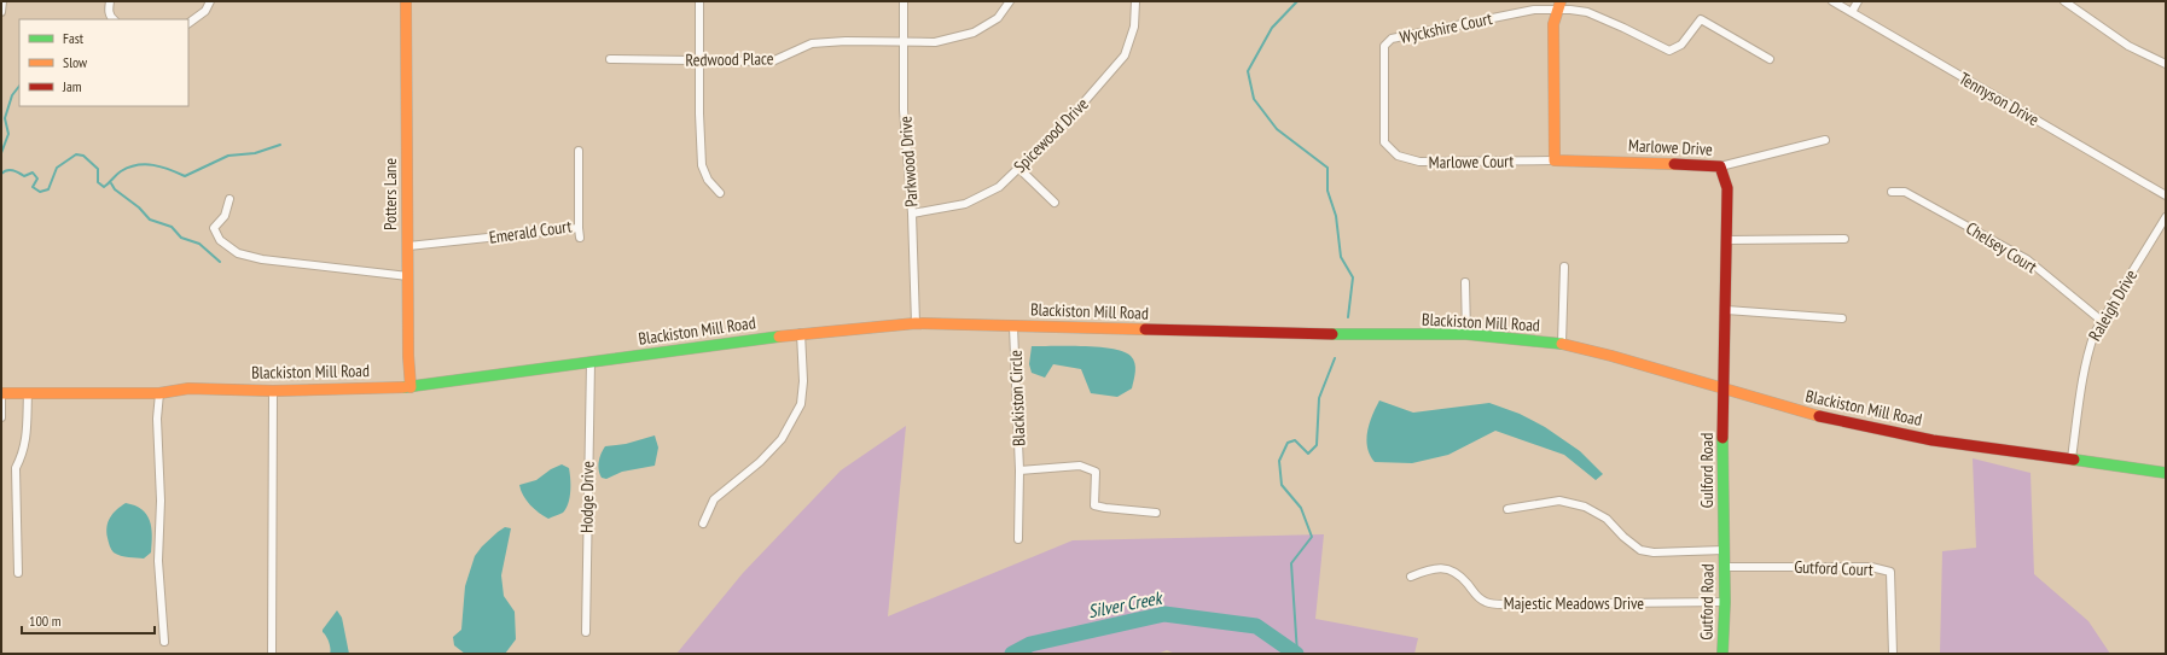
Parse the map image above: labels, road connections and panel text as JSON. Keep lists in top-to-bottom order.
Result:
{
  "streets": {
    "main road": [
      "Marlowe Drive",
      "Potters Lane",
      "Blackiston Mill Road",
      "Gulford Road",
      "Gutford Road"
    ],
    "street": [
      "Wyckshire Court",
      "Redwood Place",
      "Tennyson Drive",
      "Spicewood Drive",
      "Parkwood Drive",
      "Marlowe Court",
      "Emerald Court",
      "Chelsey Court",
      "Raleigh Drive",
      "Blackiston Circle",
      "Hodge Drive",
      "Gutford Court",
      "Majestic Meadows Drive"
    ]
  },
  "crossings": [
    ["Wyckshire Court", "Marlowe Court"],
    ["Redwood Place", "Parkwood Drive"],
    ["Spicewood Drive", "Parkwood Drive"],
    ["Marlowe Drive", "Marlowe Court"],
    ["Marlowe Drive", "Blackiston Mill Road"],
    ["Marlowe Drive", "Gulford Road"],
    ["Parkwood Drive", "Blackiston Mill Road"],
    ["Potters Lane", "Emerald Court"],
    ["Potters Lane", "Blackiston Mill Road"],
    ["Chelsey Court", "Raleigh Drive"],
    ["Raleigh Drive", "Blackiston Mill Road"],
    ["Blackiston Mill Road", "Blackiston Circle"],
    ["Blackiston Mill Road", "Gulford Road"],
    ["Blackiston Mill Road", "Hodge Drive"],
    ["Gulford Road", "Gutford Road"],
    ["Gutford Court", "Gutford Road"],
    ["Gutford Road", "Majestic Meadows Drive"]
  ],
  "water": ["Silver Creek"],
  "legend": ["Fast", "Slow", "Jam"],
  "scale_bar": "100 m"
}
